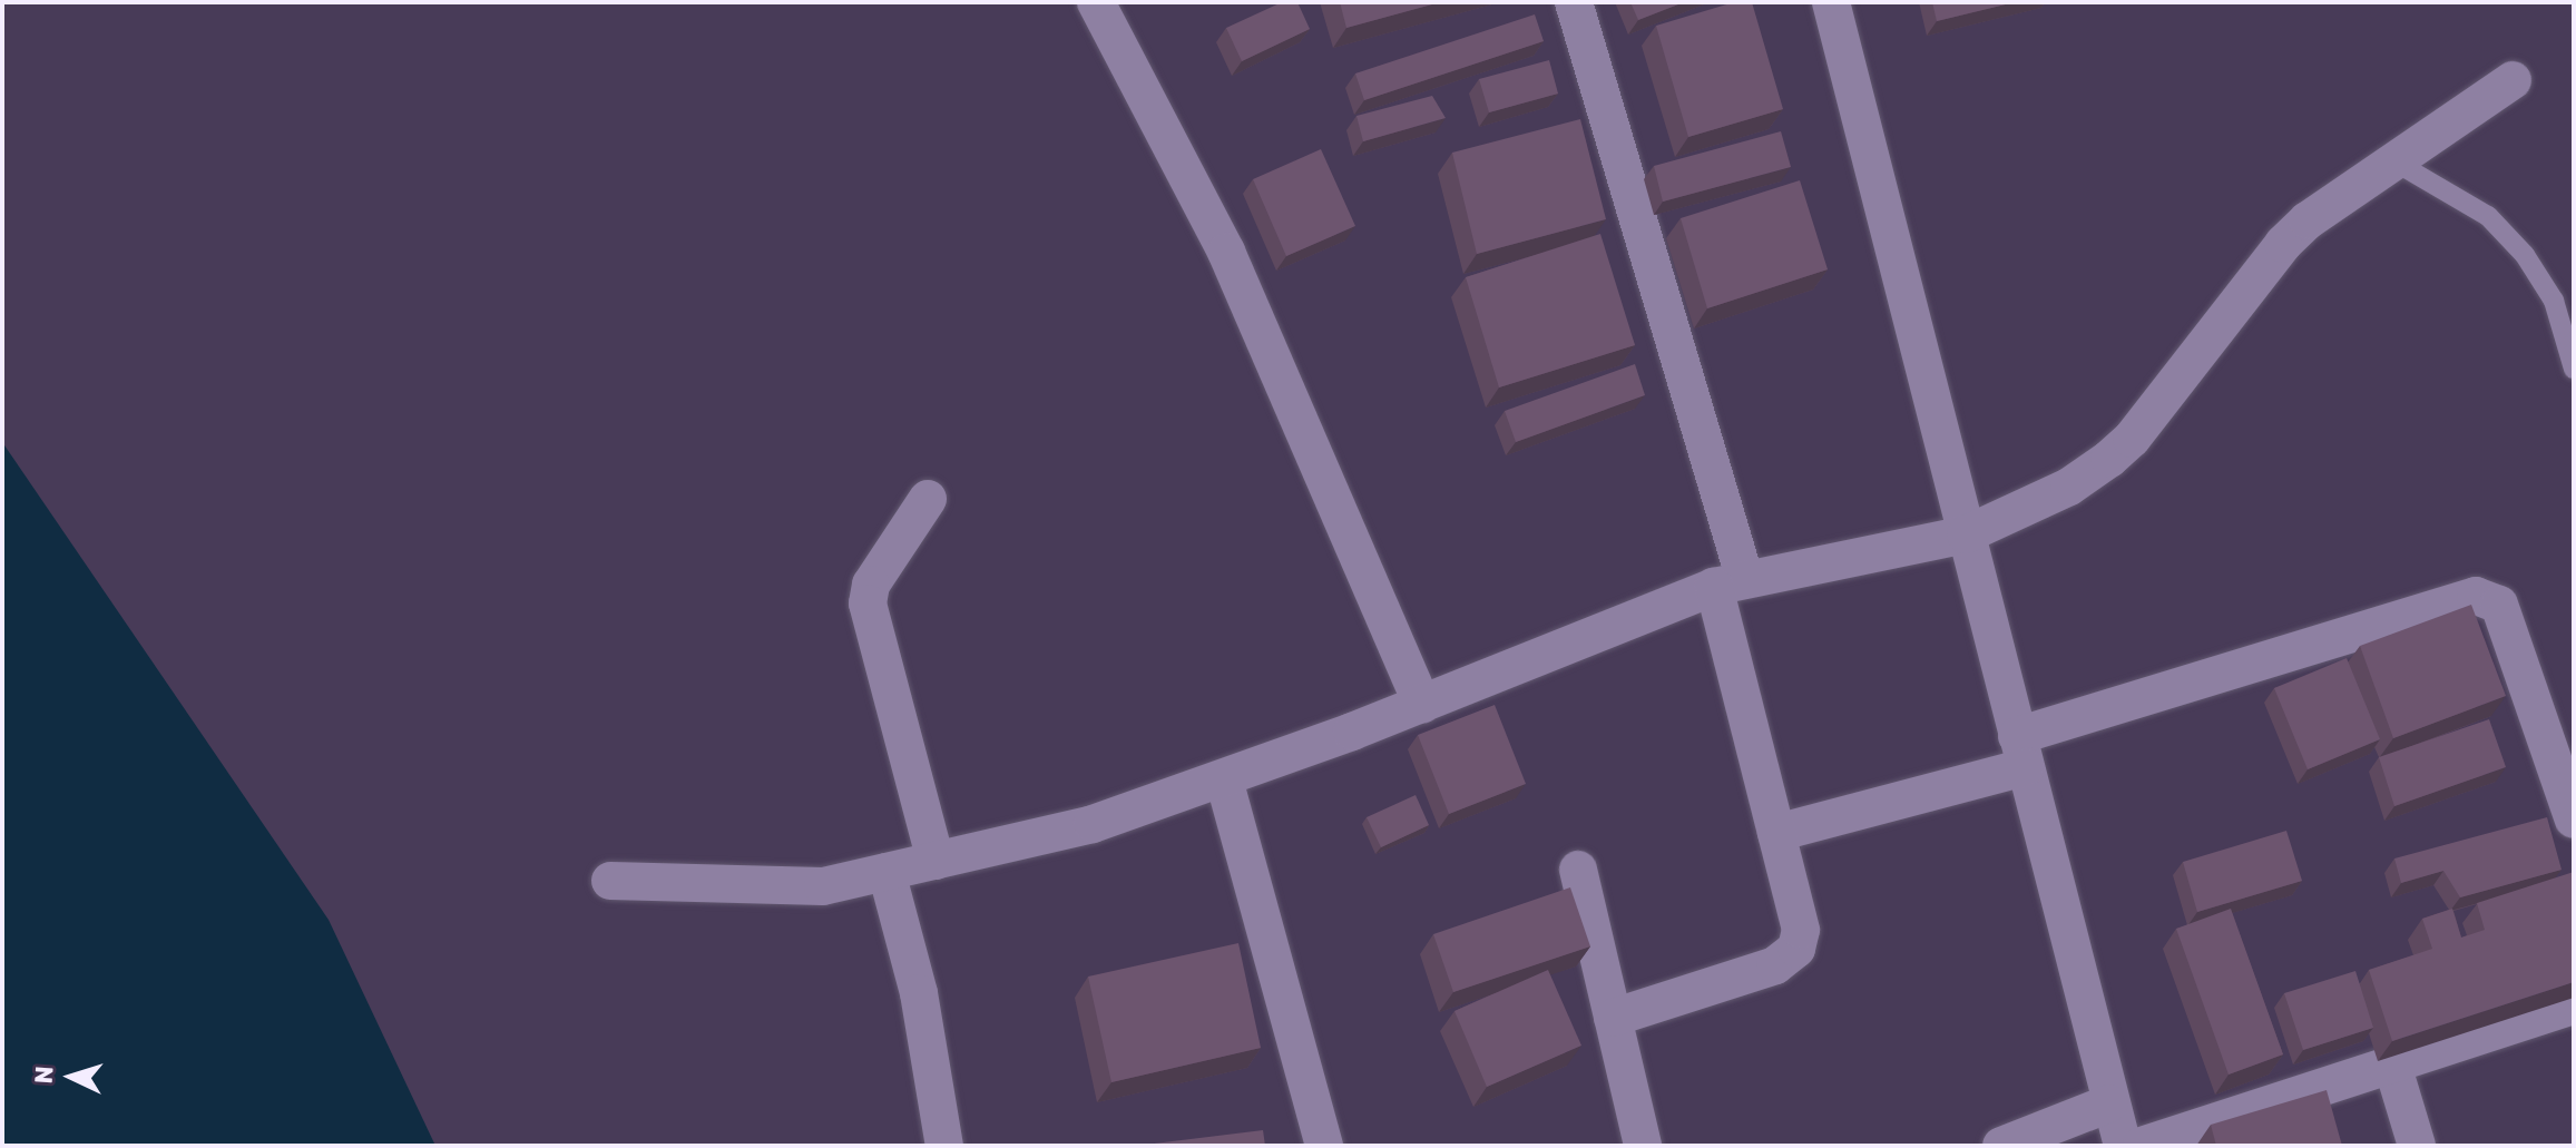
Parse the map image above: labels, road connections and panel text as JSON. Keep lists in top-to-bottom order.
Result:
{
  "north": "left"
}
